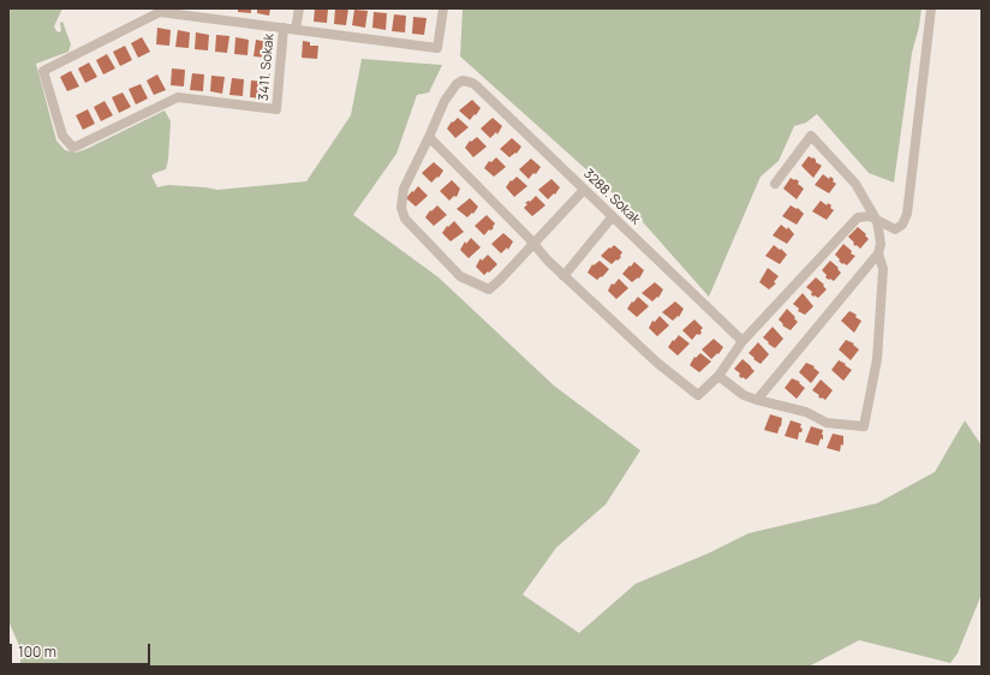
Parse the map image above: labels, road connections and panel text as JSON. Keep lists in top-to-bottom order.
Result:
{
  "streets": {
    "street": ["3411. Sokak", "3288. Sokak"]
  },
  "scale_bar": "100 m"
}
